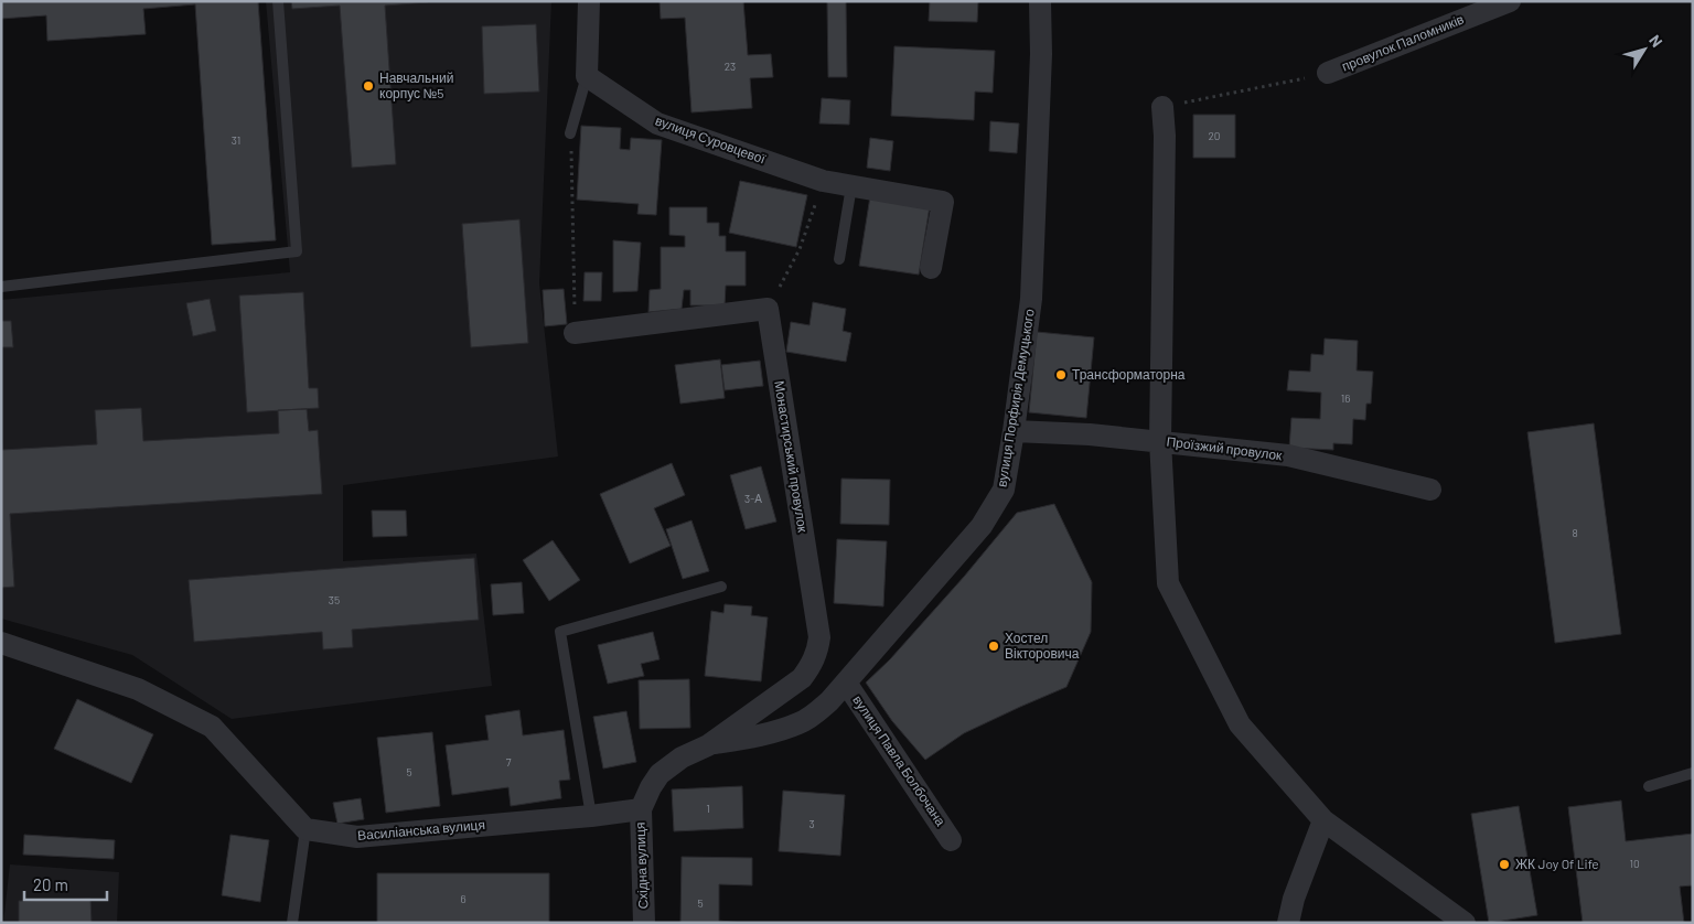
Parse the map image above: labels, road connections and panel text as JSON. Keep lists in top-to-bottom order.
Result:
{
  "streets": {
    "street": [
      "провулок Паломників",
      "вулиця Суровцевої",
      "вулиця Порфирія Демуцького",
      "Проїзжий провулок",
      "Монастирський провулок",
      "вулиця Павла Болбочана",
      "Василіанська вулиця",
      "Східна вулиця"
    ]
  },
  "crossings": [
    ["вулиця Порфирія Демуцького", "Проїзжий провулок"],
    ["вулиця Порфирія Демуцького", "Монастирський провулок"],
    ["вулиця Порфирія Демуцького", "вулиця Павла Болбочана"],
    ["Василіанська вулиця", "Східна вулиця"]
  ],
  "places": [
    "Навчальний корпус №5",
    "Трансформаторна",
    "Хостел Вікторовича",
    "ЖК Joy Of Life"
  ],
  "house_numbers": [
    "23",
    "20",
    "31",
    "16",
    "3-А",
    "8",
    "35",
    "7",
    "5",
    "1",
    "3",
    "10",
    "6",
    "5"
  ],
  "scale_bar": "20 m",
  "north": "top right"
}
